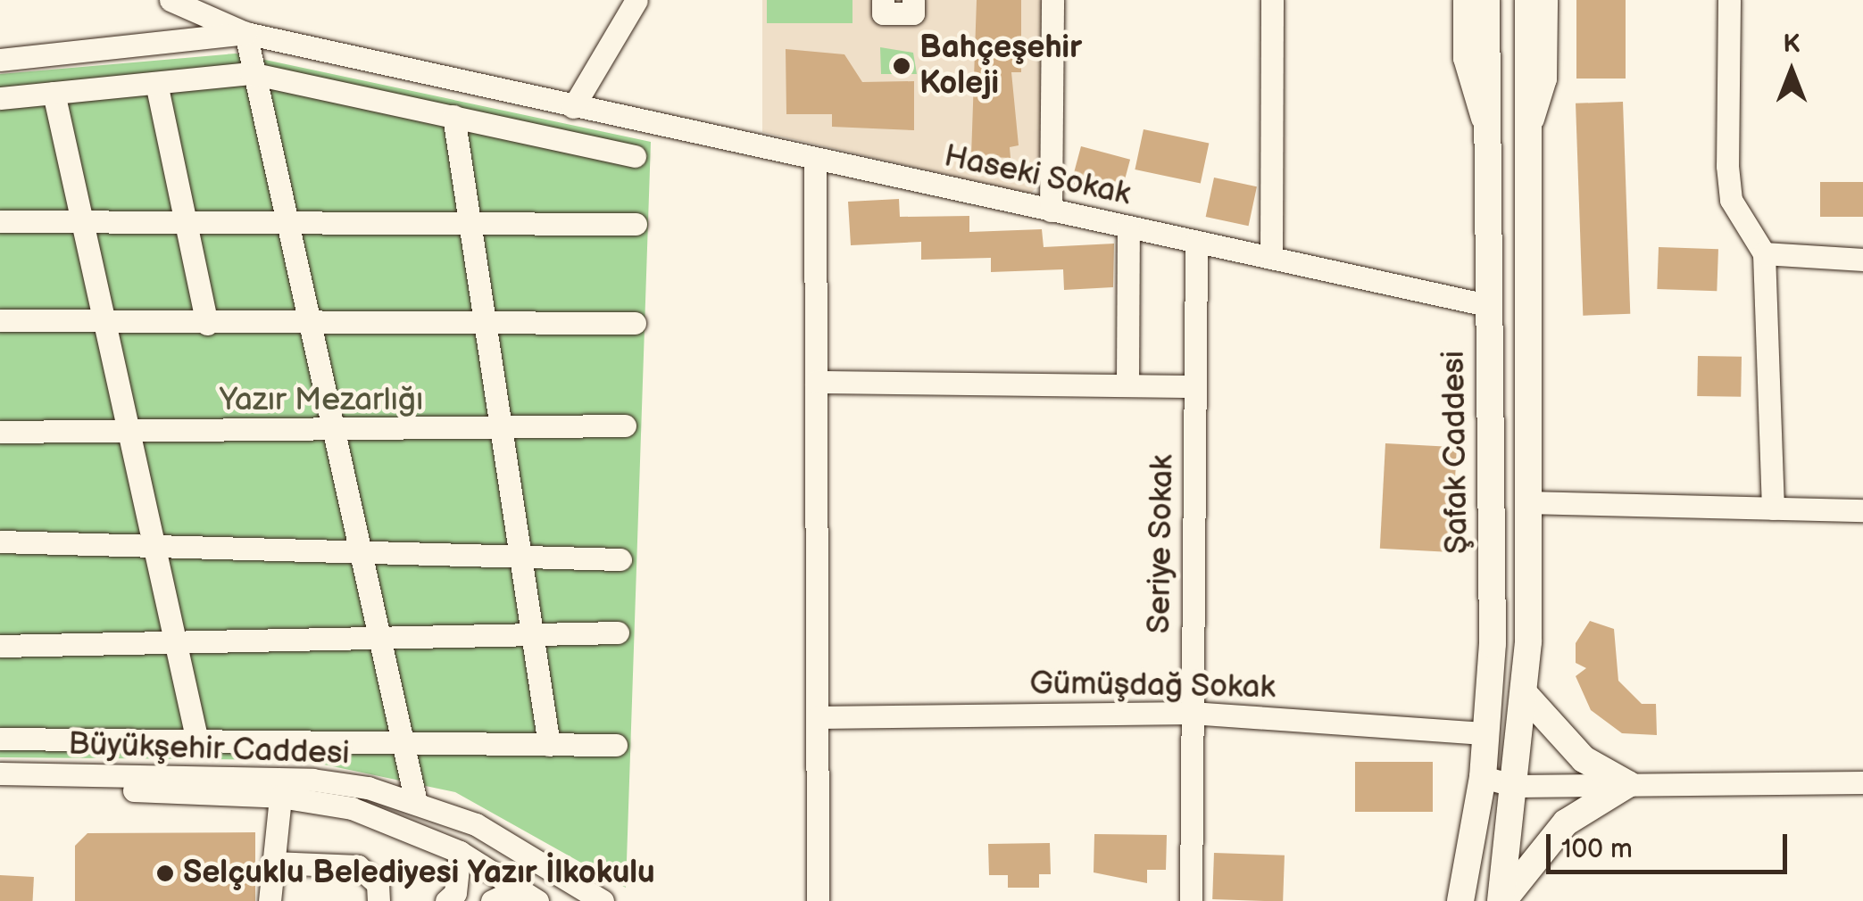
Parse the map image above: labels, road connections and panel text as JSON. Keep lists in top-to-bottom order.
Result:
{
  "streets": {
    "main road": ["Şafak Caddesi"],
    "street": [
      "Haseki Sokak",
      "Seriye Sokak",
      "Gümüşdağ Sokak",
      "Büyükşehir Caddesi"
    ]
  },
  "crossings": [
    ["Haseki Sokak", "Şafak Caddesi"],
    ["Haseki Sokak", "Seriye Sokak"],
    ["Şafak Caddesi", "Gümüşdağ Sokak"],
    ["Seriye Sokak", "Gümüşdağ Sokak"]
  ],
  "parks": ["Yazır Mezarlığı"],
  "places": ["Bahçeşehir Koleji", "Selçuklu Belediyesi Yazır İlkokulu"],
  "scale_bar": "100 m",
  "north": "top"
}
